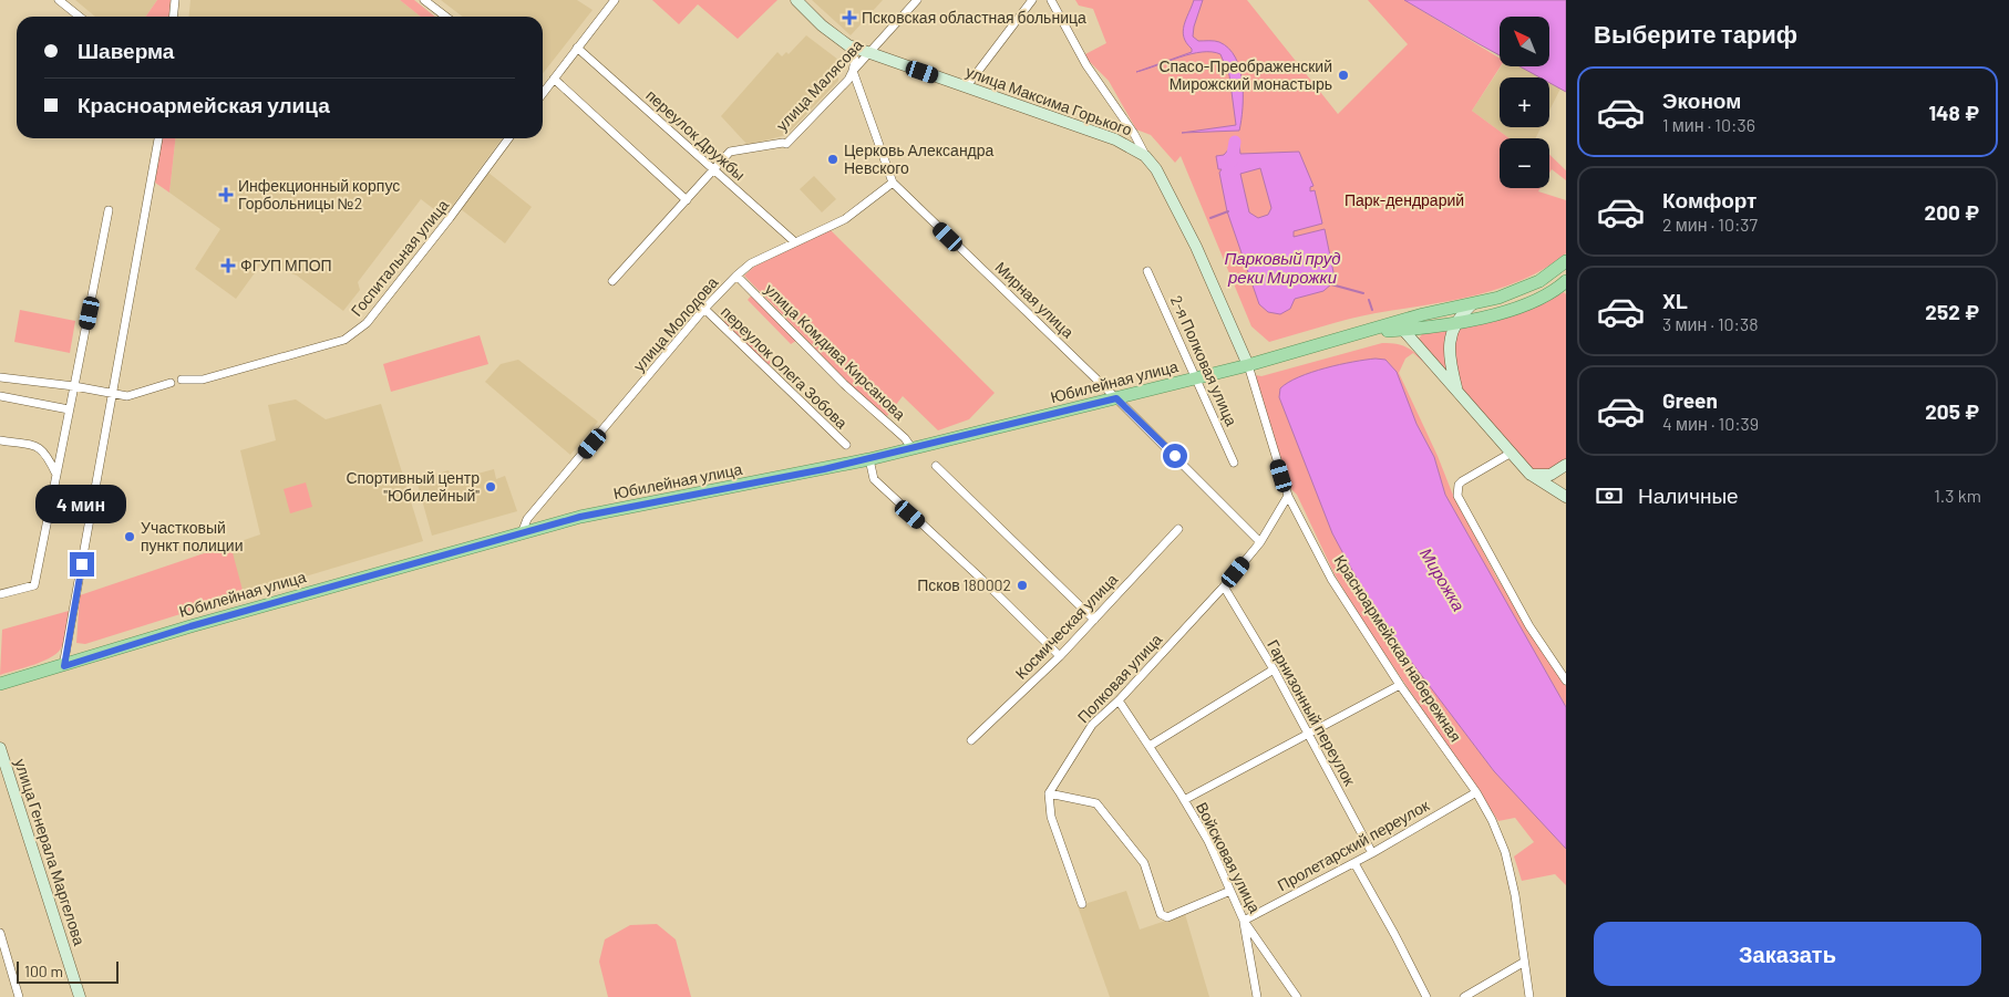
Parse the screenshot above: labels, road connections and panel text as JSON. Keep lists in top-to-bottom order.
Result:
{
  "streets": {
    "main road": [
      "улица Максима Горького",
      "Юбилейная улица",
      "Красноармейская набережная",
      "улица Генерала Маргелова"
    ],
    "street": [
      "улица Малясова",
      "переулок Дружбы",
      "Госпитальная улица",
      "Мирная улица",
      "улица Молодова",
      "улица Комдива Кирсанова",
      "2-я Полковая улица",
      "переулок Олега Зобова",
      "Космическая улица",
      "Полковая улица",
      "Гарнизонный переулок",
      "Пролетарский переулок",
      "Войсковая улица"
    ]
  },
  "crossings": [
    ["улица Малясова", "улица Максима Горького"],
    ["улица Малясова", "переулок Дружбы"],
    ["улица Малясова", "Мирная улица"],
    ["улица Максима Горького", "Мирная улица"],
    ["улица Максима Горького", "Красноармейская набережная"],
    ["переулок Дружбы", "улица Молодова"],
    ["Мирная улица", "улица Молодова"],
    ["Мирная улица", "Юбилейная улица"],
    ["Мирная улица", "Полковая улица"],
    ["улица Молодова", "улица Комдива Кирсанова"],
    ["улица Молодова", "переулок Олега Зобова"],
    ["улица Молодова", "Юбилейная улица"],
    ["улица Комдива Кирсанова", "Юбилейная улица"],
    ["2-я Полковая улица", "Юбилейная улица"],
    ["Юбилейная улица", "Красноармейская набережная"],
    ["Красноармейская набережная", "Полковая улица"],
    ["Красноармейская набережная", "Пролетарский переулок"],
    ["Полковая улица", "Гарнизонный переулок"],
    ["Полковая улица", "Войсковая улица"],
    ["Гарнизонный переулок", "Пролетарский переулок"],
    ["Пролетарский переулок", "Войсковая улица"]
  ],
  "water": ["Парковый пруд реки Мирожки", "Мирожка"],
  "parks": ["Парк-дендрарий"],
  "places": {
    "health": ["Псковская областная больница", "Инфекционный корпус Горбольницы №2", "ФГУП МПОП"],
    "other": [
      "Спасо-Преображенский Мирожский монастырь",
      "Церковь Александра Невского",
      "Спортивный центр \"Юбилейный\"",
      "Участковый пункт полиции",
      "Псков 180002"
    ]
  },
  "scale_bar": "100 m",
  "north": "top left",
  "page": {
    "heading": "Выберите тариф",
    "map_buttons": ["+", "−"],
    "banner": ["Шаверма", "Красноармейская улица"],
    "list": [
      {
        "name": "Эконом",
        "note": "1 мин · 10:36",
        "value": "148 ₽"
      },
      {
        "name": "Комфорт",
        "note": "2 мин · 10:37",
        "value": "200 ₽"
      },
      {
        "name": "XL",
        "note": "3 мин · 10:38",
        "value": "252 ₽"
      },
      {
        "name": "Green",
        "note": "4 мин · 10:39",
        "value": "205 ₽"
      }
    ],
    "pay": ["Наличные", "1.3 km"],
    "bubble": "4 мин",
    "buttons": "Заказать",
    "scale": "100 m"
  }
}
